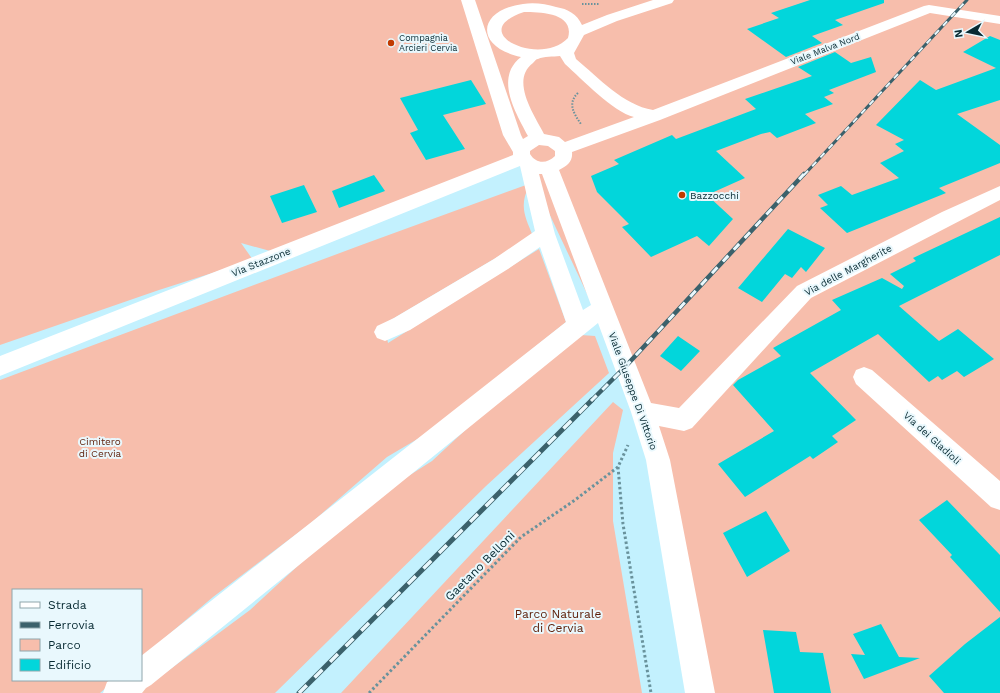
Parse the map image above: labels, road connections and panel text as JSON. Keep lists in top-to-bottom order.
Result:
{
  "streets": {
    "street": [
      "Viale Malva Nord",
      "Via Stazzone",
      "Via delle Margherite",
      "Viale Giuseppe Di Vittorio",
      "Via dei Gladioli"
    ],
    "path": ["Gaetano Belloni"]
  },
  "crossings": [
    ["Via Stazzone", "Viale Giuseppe Di Vittorio"],
    ["Via delle Margherite", "Viale Giuseppe Di Vittorio"],
    ["Via delle Margherite", "Gaetano Belloni"],
    ["Viale Giuseppe Di Vittorio", "Gaetano Belloni"]
  ],
  "parks": ["Cimitero di Cervia", "Parco Naturale di Cervia"],
  "places": ["Compagnia Arcieri Cervia", "Bazzocchi"],
  "legend": [
    "Strada",
    "Ferrovia",
    "Parco",
    "Edificio"
  ],
  "north": "left"
}
